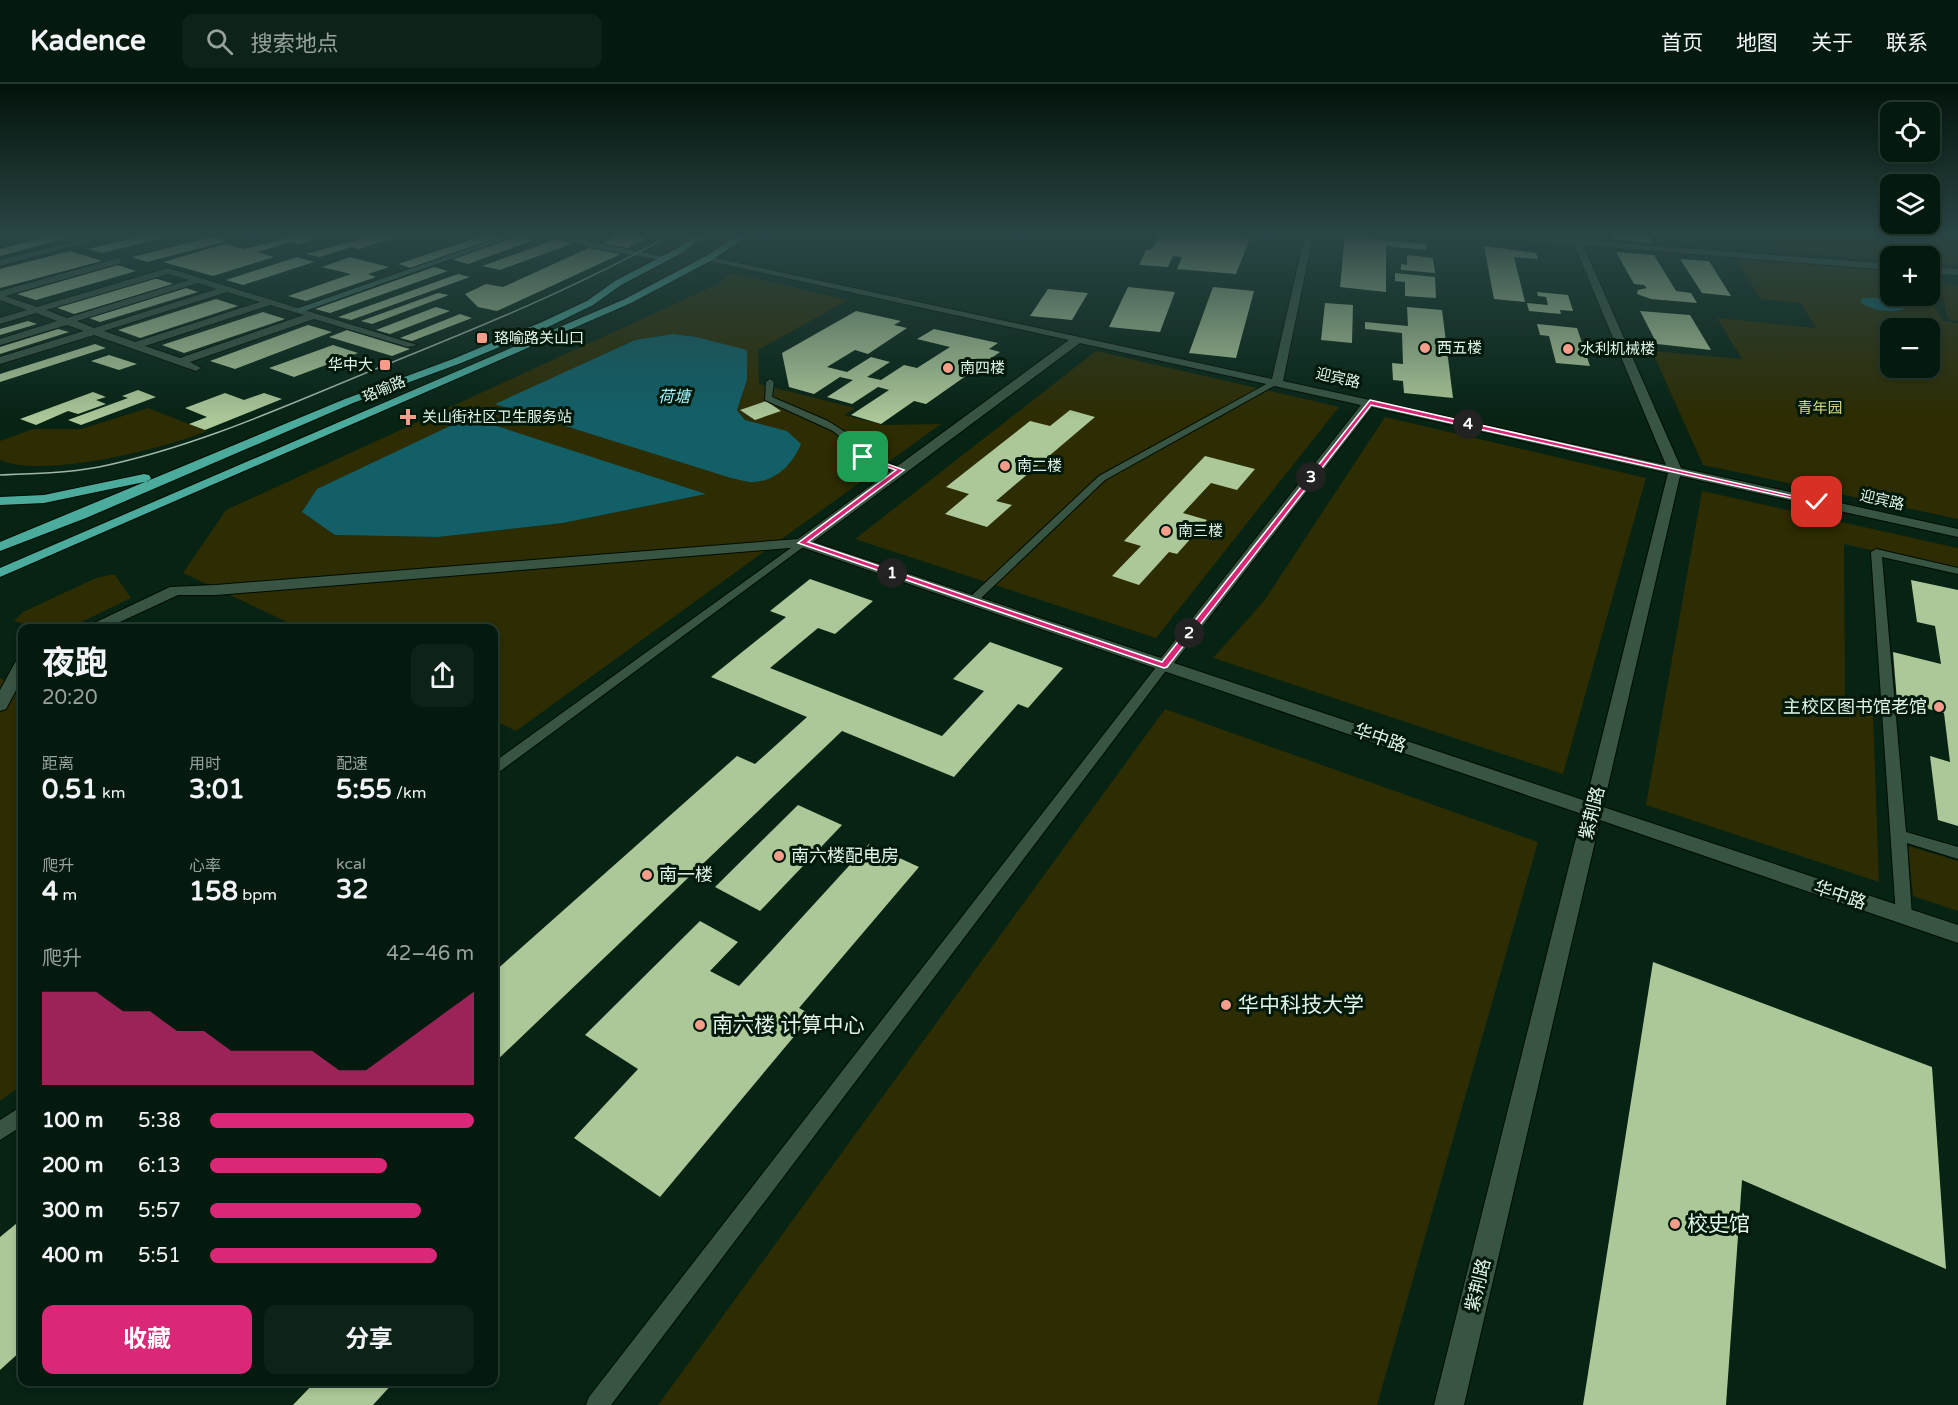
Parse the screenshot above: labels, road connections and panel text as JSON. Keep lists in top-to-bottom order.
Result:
{
  "streets": {
    "highway": ["珞喻路"],
    "street": ["迎宾路", "华中路", "紫荆路"]
  },
  "crossings": [
    ["迎宾路", "紫荆路"],
    ["华中路", "紫荆路"]
  ],
  "water": ["荷塘"],
  "parks": ["青年园"],
  "places": {
    "transit": ["珞喻路关山口", "华中大"],
    "other": [
      "西五楼",
      "水利机械楼",
      "南四楼",
      "南二楼",
      "南三楼",
      "主校区图书馆老馆",
      "南六楼配电房",
      "南一楼",
      "华中科技大学",
      "南六楼 计算中心",
      "校史馆"
    ],
    "health": ["关山街社区卫生服务站"]
  },
  "page": {
    "header": "Kadence",
    "search": "搜索地点",
    "nav": [
      "首页",
      "地图",
      "关于",
      "联系"
    ],
    "map_buttons": ["+", "−"],
    "pins": [
      "4",
      "3",
      "1",
      "2"
    ],
    "heading": ["夜跑", "20:20"],
    "stats": [
      ["距离", "0.51 km"],
      ["用时", "3:01"],
      ["配速", "5:55 /km"],
      ["爬升", "4 m"],
      ["心率", "158 bpm"],
      ["kcal", "32"]
    ],
    "chart": ["爬升", "42–46 m"],
    "list": [
      {
        "name": "100 m",
        "note": "5:38"
      },
      {
        "name": "200 m",
        "note": "6:13"
      },
      {
        "name": "300 m",
        "note": "5:57"
      },
      {
        "name": "400 m",
        "note": "5:51"
      }
    ],
    "buttons": ["收藏", "分享"]
  }
}
